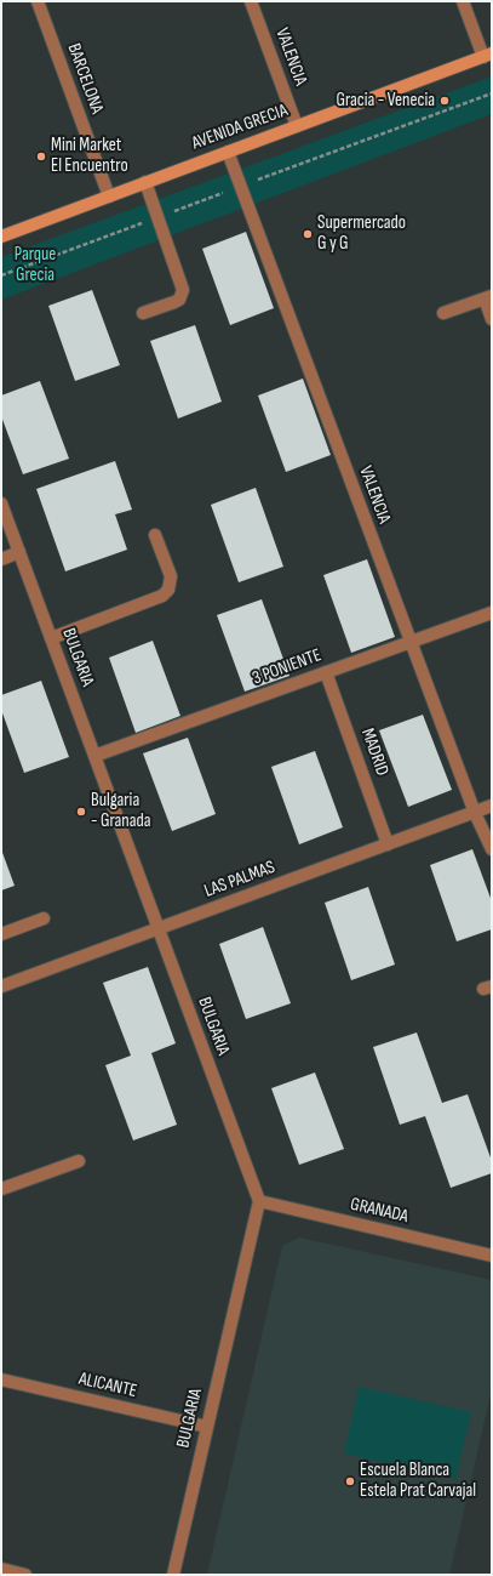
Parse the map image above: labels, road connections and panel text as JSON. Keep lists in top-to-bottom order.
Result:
{
  "streets": {
    "main road": ["AVENIDA GRECIA"],
    "street": [
      "VALENCIA",
      "BARCELONA",
      "BULGARIA",
      "3 PONIENTE",
      "MADRID",
      "LAS PALMAS",
      "GRANADA",
      "ALICANTE"
    ]
  },
  "crossings": [
    ["VALENCIA", "AVENIDA GRECIA"],
    ["VALENCIA", "3 PONIENTE"],
    ["VALENCIA", "LAS PALMAS"],
    ["BARCELONA", "AVENIDA GRECIA"],
    ["BULGARIA", "3 PONIENTE"],
    ["BULGARIA", "LAS PALMAS"],
    ["BULGARIA", "GRANADA"],
    ["BULGARIA", "ALICANTE"],
    ["3 PONIENTE", "MADRID"],
    ["MADRID", "LAS PALMAS"]
  ],
  "parks": ["Parque Grecia"],
  "places": [
    "Gracia - Venecia",
    "Mini Market El Encuentro",
    "Supermercado G y G",
    "Bulgaria - Granada",
    "Escuela Blanca Estela Prat Carvajal"
  ]
}
